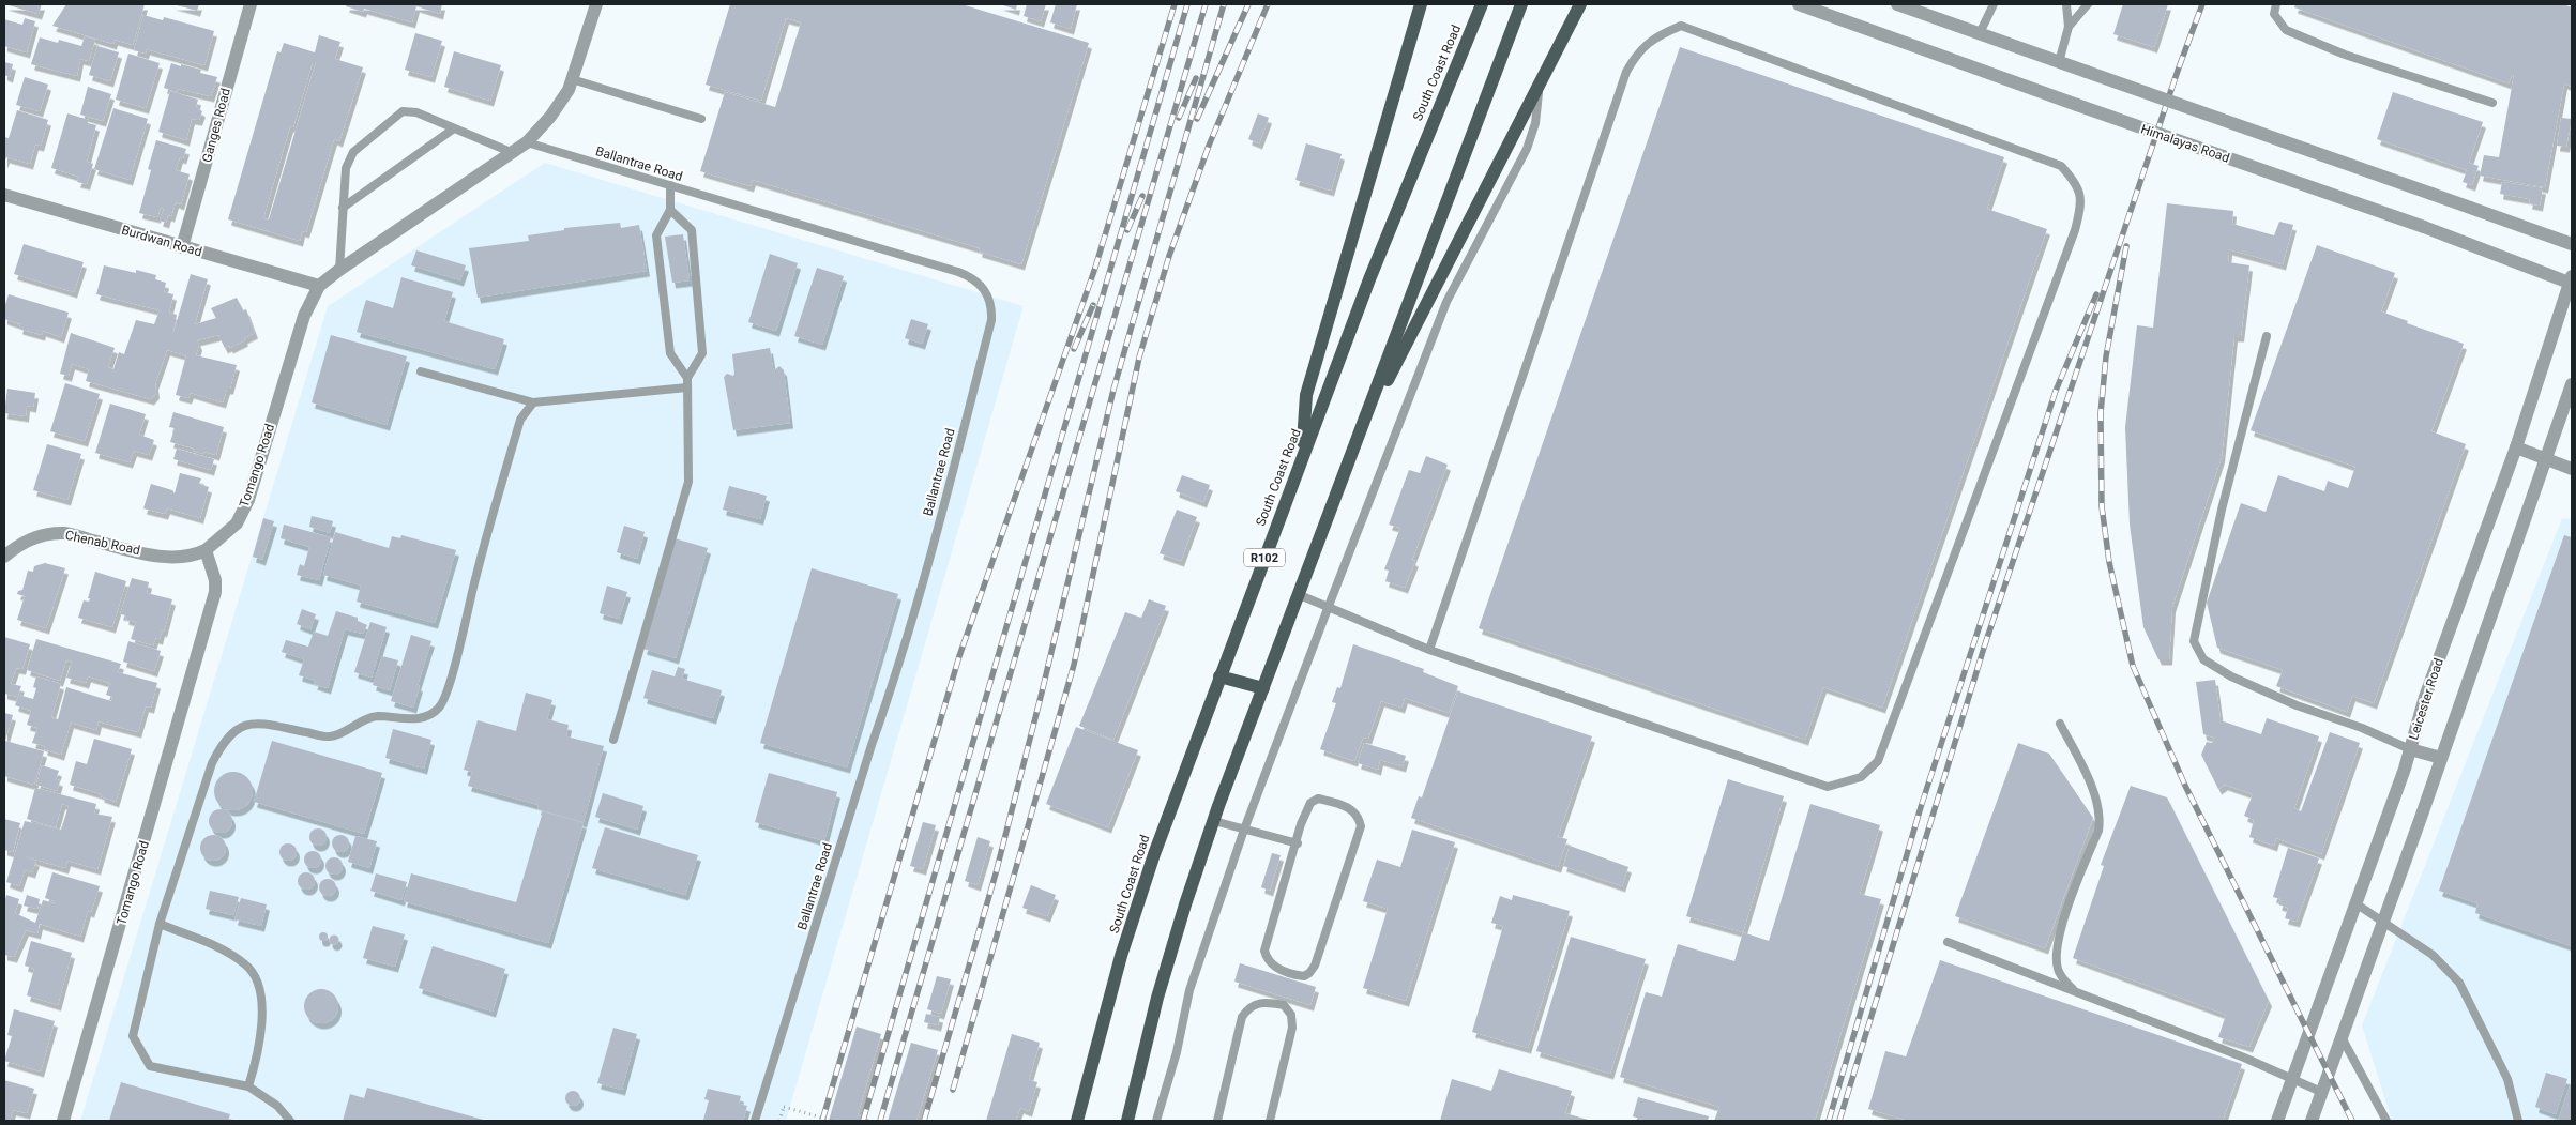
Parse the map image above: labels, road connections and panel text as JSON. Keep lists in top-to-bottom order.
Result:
{
  "streets": {
    "main road": ["South Coast Road", "R102"],
    "street": [
      "Ganges Road",
      "Himalayas Road",
      "Burdwan Road",
      "Tomango Road",
      "Chenab Road",
      "Leicester Road"
    ],
    "lane": ["Ballantrae Road"]
  },
  "crossings": [
    ["Ganges Road", "Burdwan Road"],
    ["Himalayas Road", "Leicester Road"],
    ["Ballantrae Road", "Tomango Road"],
    ["Burdwan Road", "Tomango Road"],
    ["Tomango Road", "Chenab Road"]
  ]
}
